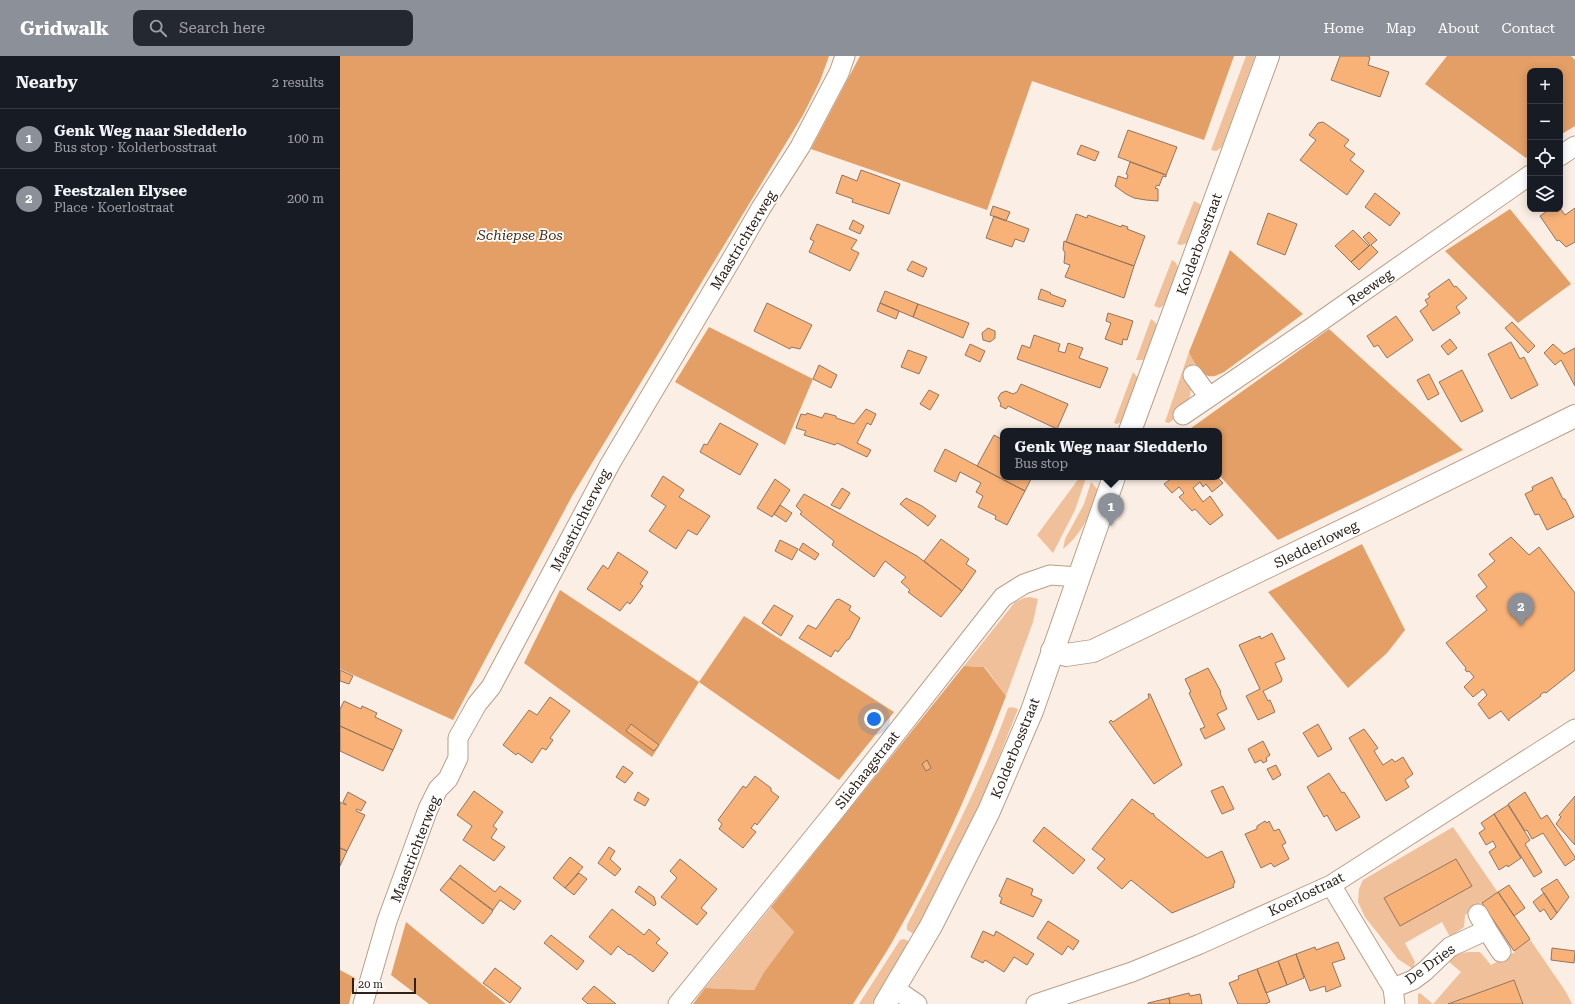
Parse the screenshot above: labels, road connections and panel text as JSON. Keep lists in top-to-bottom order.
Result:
{
  "streets": {
    "main road": ["Kolderbosstraat", "Sledderloweg"],
    "street": [
      "Maastrichterweg",
      "Reeweg",
      "Sliehaagstraat",
      "Koerlostraat",
      "De Dries"
    ]
  },
  "crossings": [
    ["Kolderbosstraat", "Sledderloweg"],
    ["Kolderbosstraat", "Sliehaagstraat"],
    ["Koerlostraat", "De Dries"]
  ],
  "parks": ["Schiepse Bos"],
  "scale_bar": "20 m",
  "page": {
    "header": "Gridwalk",
    "search": "Search here",
    "nav": [
      "Home",
      "Map",
      "About",
      "Contact"
    ],
    "heading": ["Nearby", "2 results"],
    "map_buttons": ["+", "−"],
    "list": [
      {
        "mark": "1",
        "name": "Genk Weg naar Sledderlo",
        "note": "Bus stop · Kolderbosstraat",
        "value": "100 m"
      },
      {
        "mark": "2",
        "name": "Feestzalen Elysee",
        "note": "Place · Koerlostraat",
        "value": "200 m"
      }
    ],
    "popup": ["Genk Weg naar Sledderlo", "Bus stop"],
    "pins": ["1", "2"],
    "scale": "20 m"
  }
}
